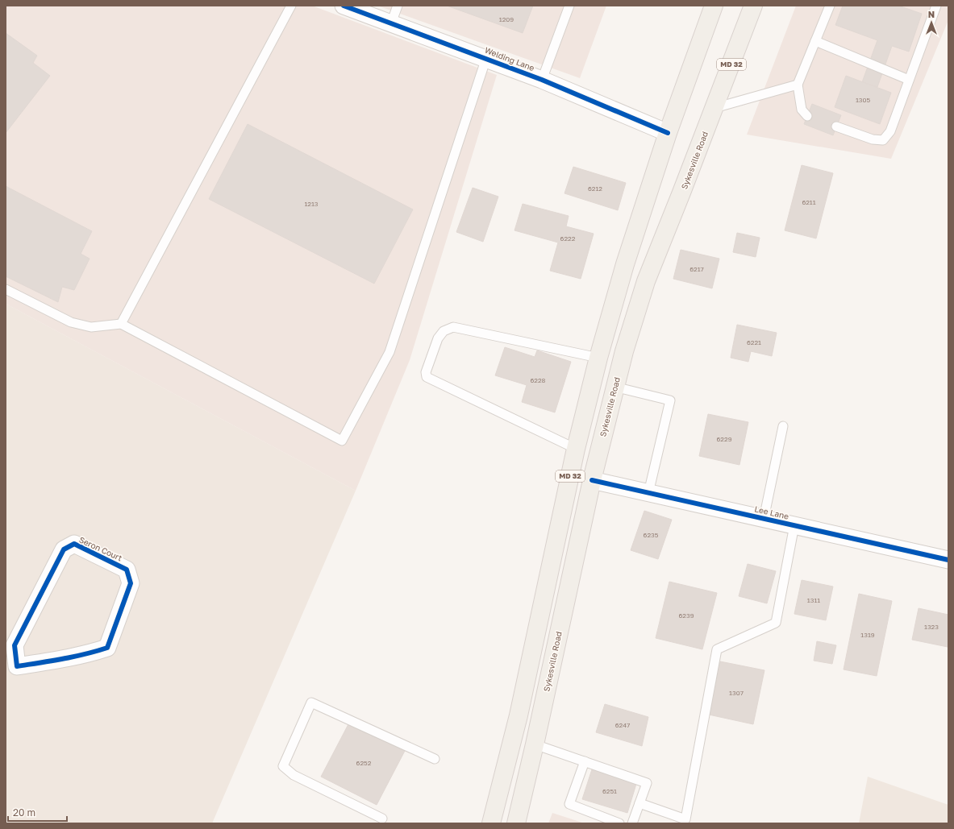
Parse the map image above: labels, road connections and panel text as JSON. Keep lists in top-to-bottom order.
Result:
{
  "streets": {
    "main road": ["MD 32", "Sykesville Road"],
    "street": ["Welding Lane", "Lee Lane", "Seron Court"]
  },
  "crossings": [
    ["Welding Lane", "MD 32"],
    ["Sykesville Road", "Lee Lane"]
  ],
  "house_numbers": [
    "1209",
    "1305",
    "6212",
    "6211",
    "1213",
    "6222",
    "6217",
    "6221",
    "6228",
    "6229",
    "6235",
    "1311",
    "6239",
    "1323",
    "1319",
    "1307",
    "6247",
    "6252",
    "6251"
  ],
  "scale_bar": "20 m",
  "north": "top"
}
